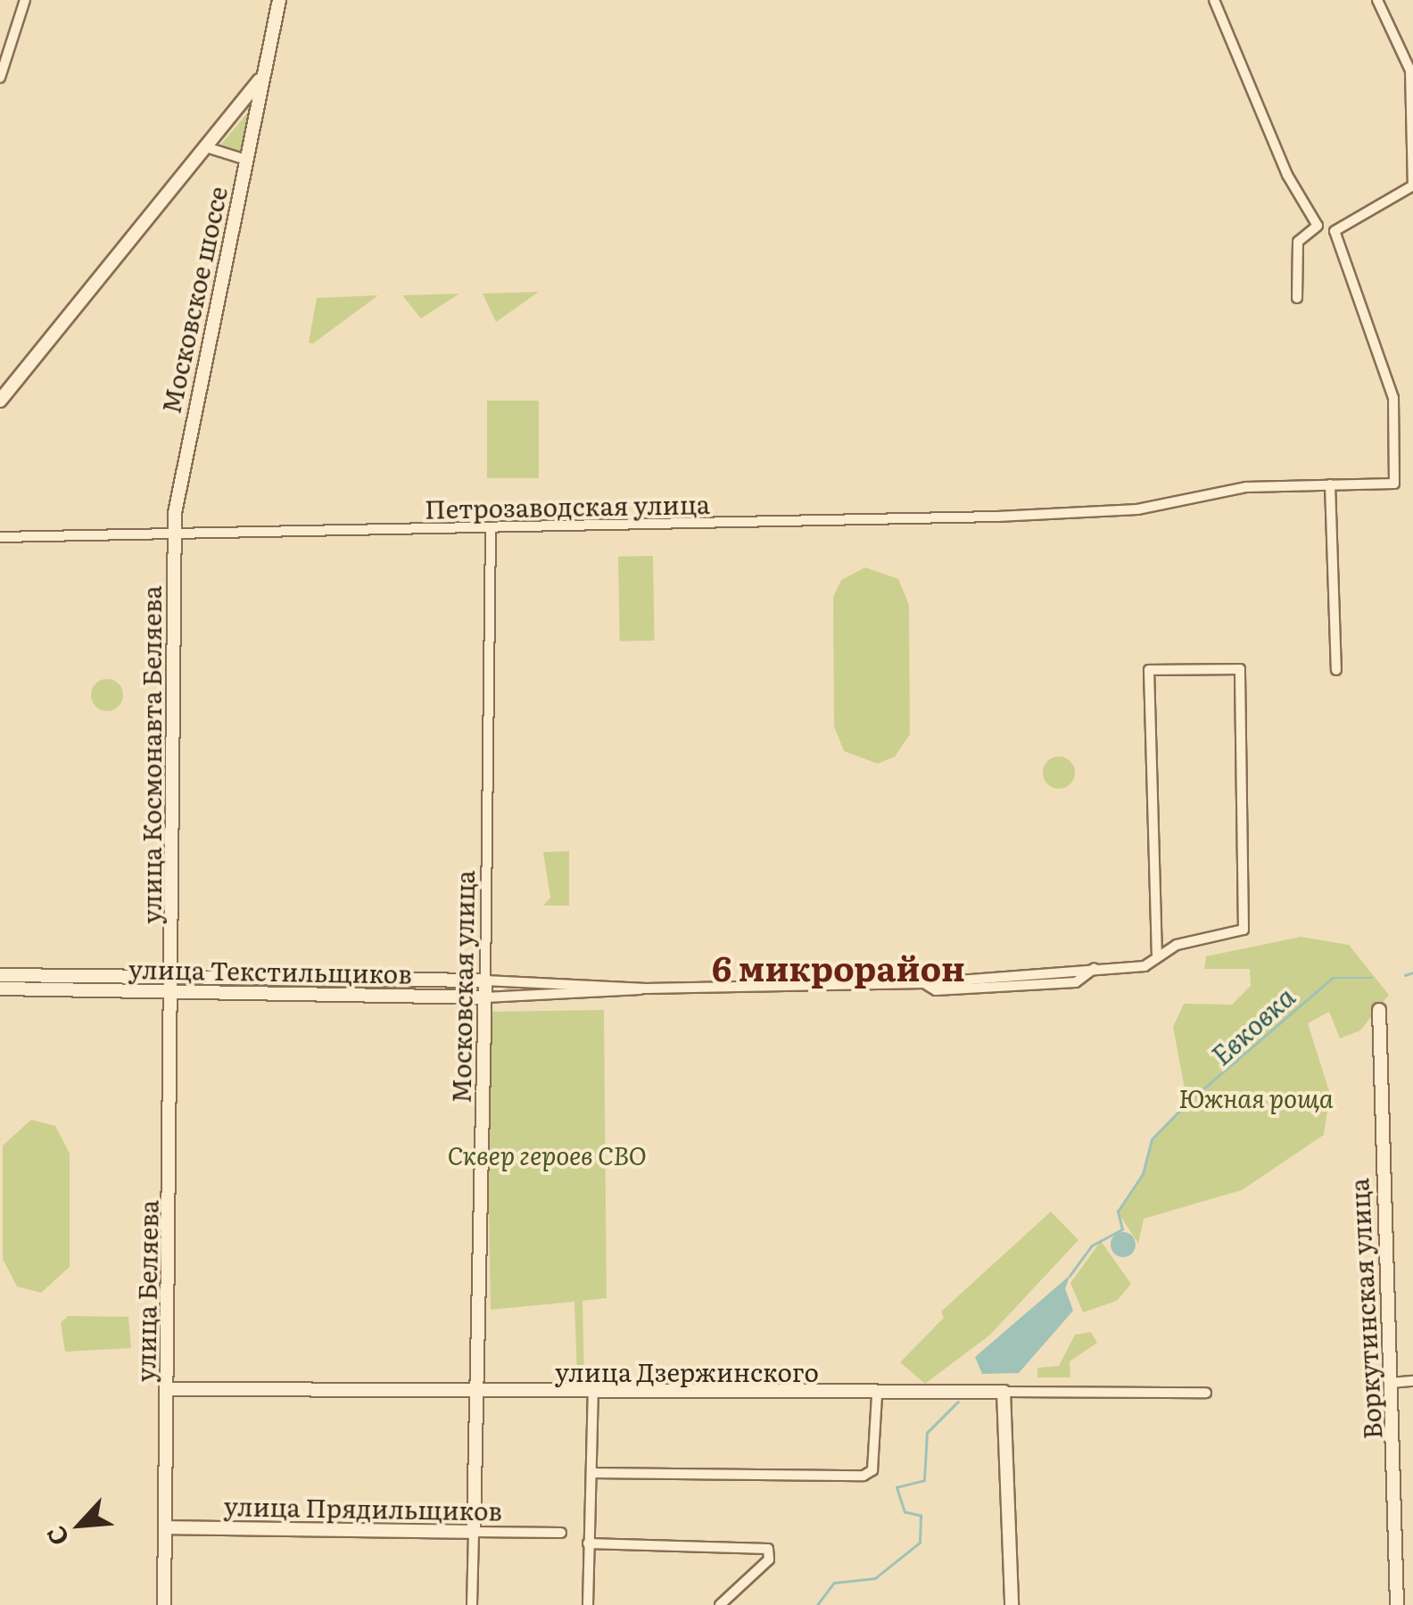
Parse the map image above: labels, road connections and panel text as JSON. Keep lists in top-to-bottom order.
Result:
{
  "streets": {
    "street": [
      "Московское шоссе",
      "Петрозаводская улица",
      "улица Космонавта Беляева",
      "улица Текстильщиков",
      "Московская улица",
      "улица Беляева",
      "Воркутинская улица",
      "улица Дзержинского",
      "улица Прядильщиков"
    ]
  },
  "crossings": [
    ["Московское шоссе", "Петрозаводская улица"],
    ["Московское шоссе", "улица Космонавта Беляева"],
    ["Петрозаводская улица", "улица Космонавта Беляева"],
    ["Петрозаводская улица", "Московская улица"],
    ["улица Космонавта Беляева", "улица Текстильщиков"],
    ["улица Космонавта Беляева", "улица Беляева"],
    ["улица Текстильщиков", "Московская улица"],
    ["улица Текстильщиков", "улица Беляева"],
    ["Московская улица", "улица Дзержинского"],
    ["Московская улица", "улица Прядильщиков"],
    ["улица Беляева", "улица Дзержинского"],
    ["улица Беляева", "улица Прядильщиков"]
  ],
  "districts": ["6 микрорайон"],
  "water": ["Евковка"],
  "parks": ["Южная роща", "Сквер героев СВО"],
  "north": "bottom left"
}
